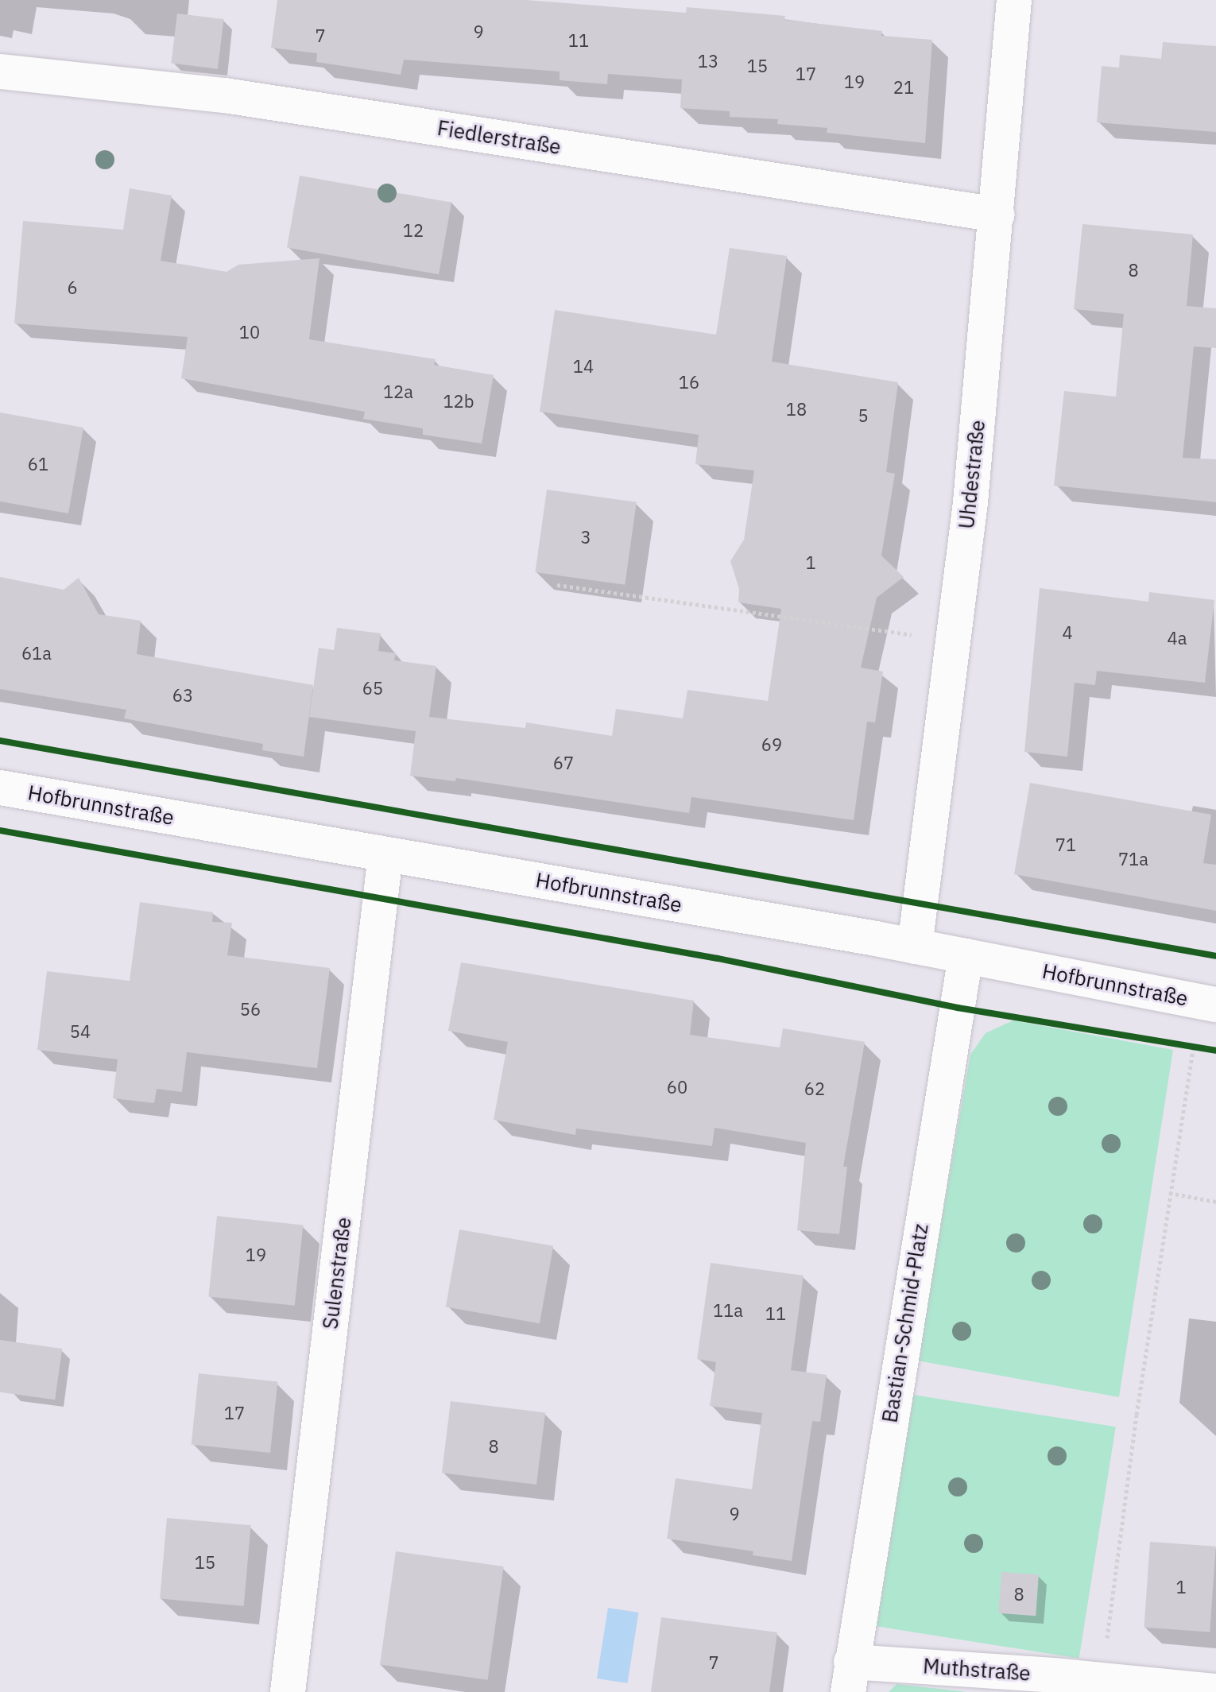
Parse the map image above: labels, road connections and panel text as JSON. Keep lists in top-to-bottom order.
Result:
{
  "streets": {
    "street": [
      "Fiedlerstraße",
      "Uhdestraße",
      "Hofbrunnstraße",
      "Sulenstraße",
      "Bastian-Schmid-Platz",
      "Muthstraße"
    ]
  },
  "crossings": [
    ["Fiedlerstraße", "Uhdestraße"],
    ["Uhdestraße", "Hofbrunnstraße"],
    ["Hofbrunnstraße", "Sulenstraße"],
    ["Hofbrunnstraße", "Bastian-Schmid-Platz"],
    ["Bastian-Schmid-Platz", "Muthstraße"]
  ],
  "house_numbers": [
    "9",
    "7",
    "11",
    "13",
    "15",
    "17",
    "19",
    "21",
    "12",
    "8",
    "6",
    "10",
    "14",
    "16",
    "12a",
    "12b",
    "18",
    "5",
    "61",
    "3",
    "1",
    "4",
    "4a",
    "61a",
    "65",
    "63",
    "69",
    "67",
    "71",
    "71a",
    "56",
    "54",
    "60",
    "62",
    "19",
    "11a",
    "11",
    "17",
    "8",
    "9",
    "15",
    "1",
    "8",
    "7"
  ]
}
